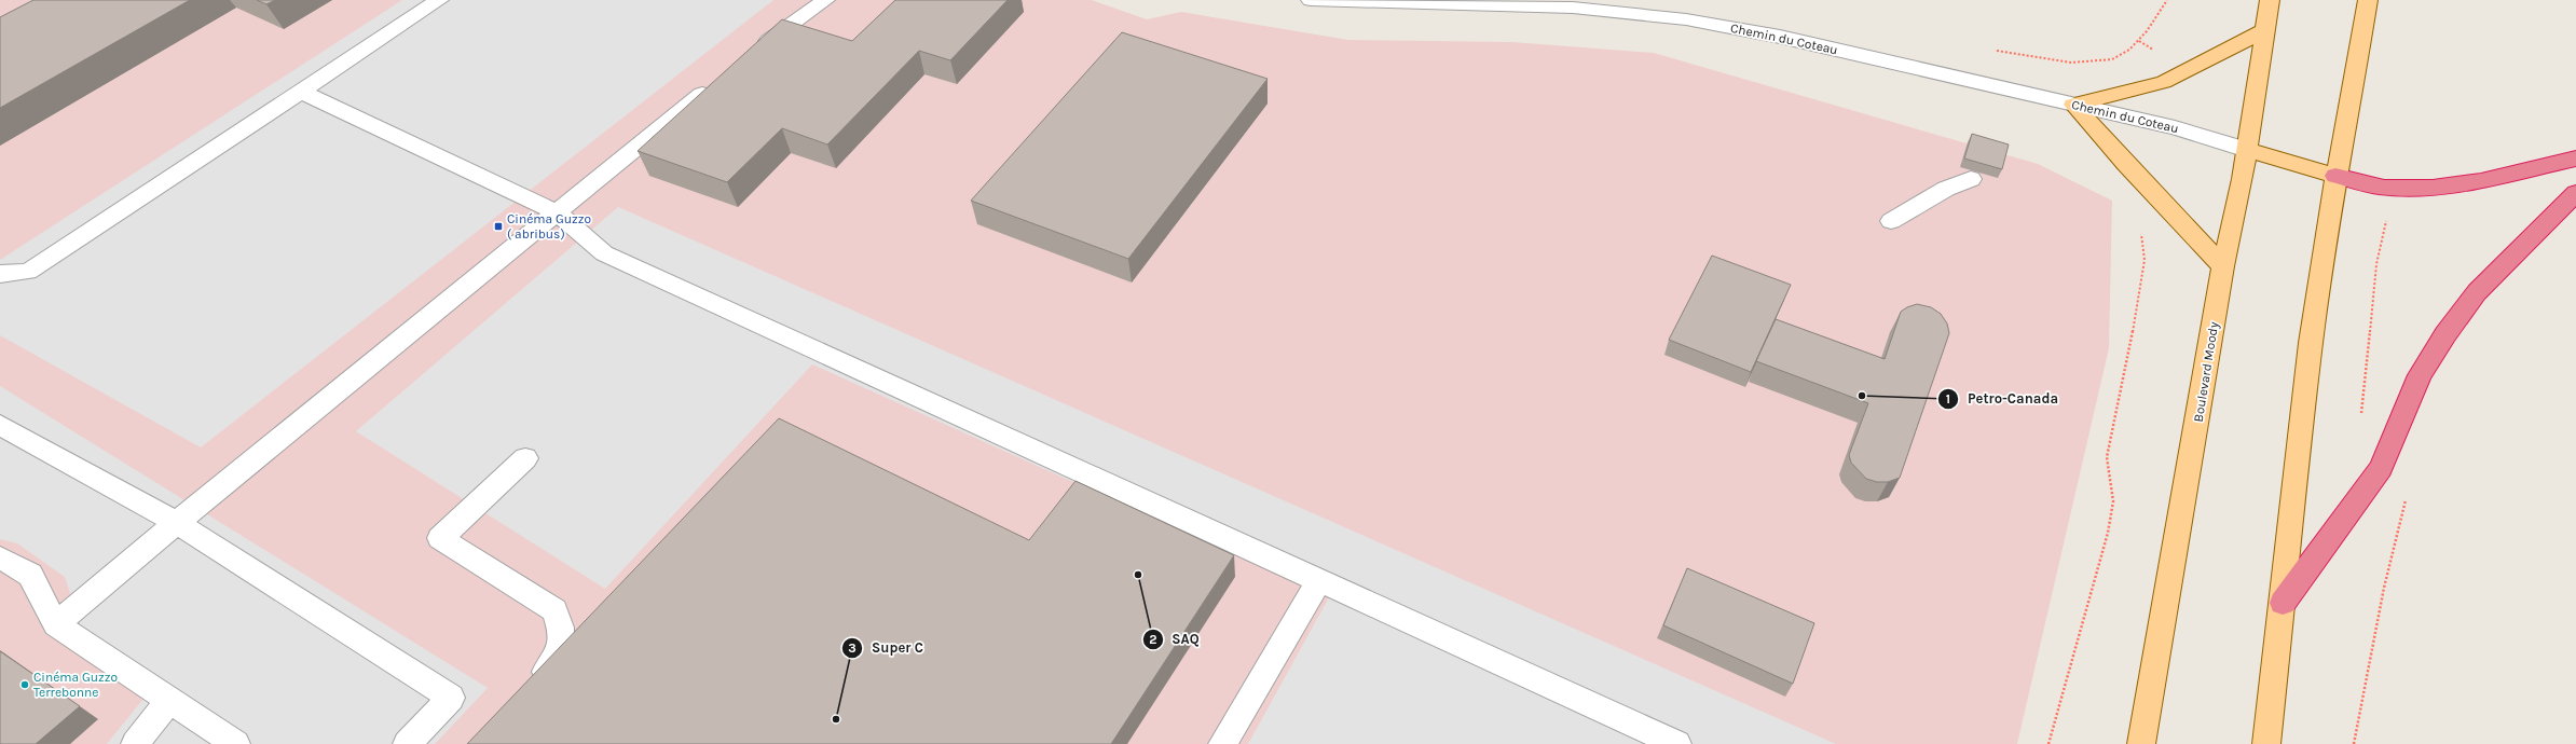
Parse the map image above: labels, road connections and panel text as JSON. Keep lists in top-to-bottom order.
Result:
{
  "streets": {
    "main road": ["Boulevard Moody"],
    "street": ["Chemin du Coteau"]
  },
  "crossings": [
    ["Chemin du Coteau", "Boulevard Moody"]
  ],
  "places": {
    "transit": ["Cinéma Guzzo ( abribus)"],
    "other": [
      "Petro-Canada",
      "SAQ",
      "Cinéma Guzzo Terrebonne",
      "Super C"
    ]
  }
}
